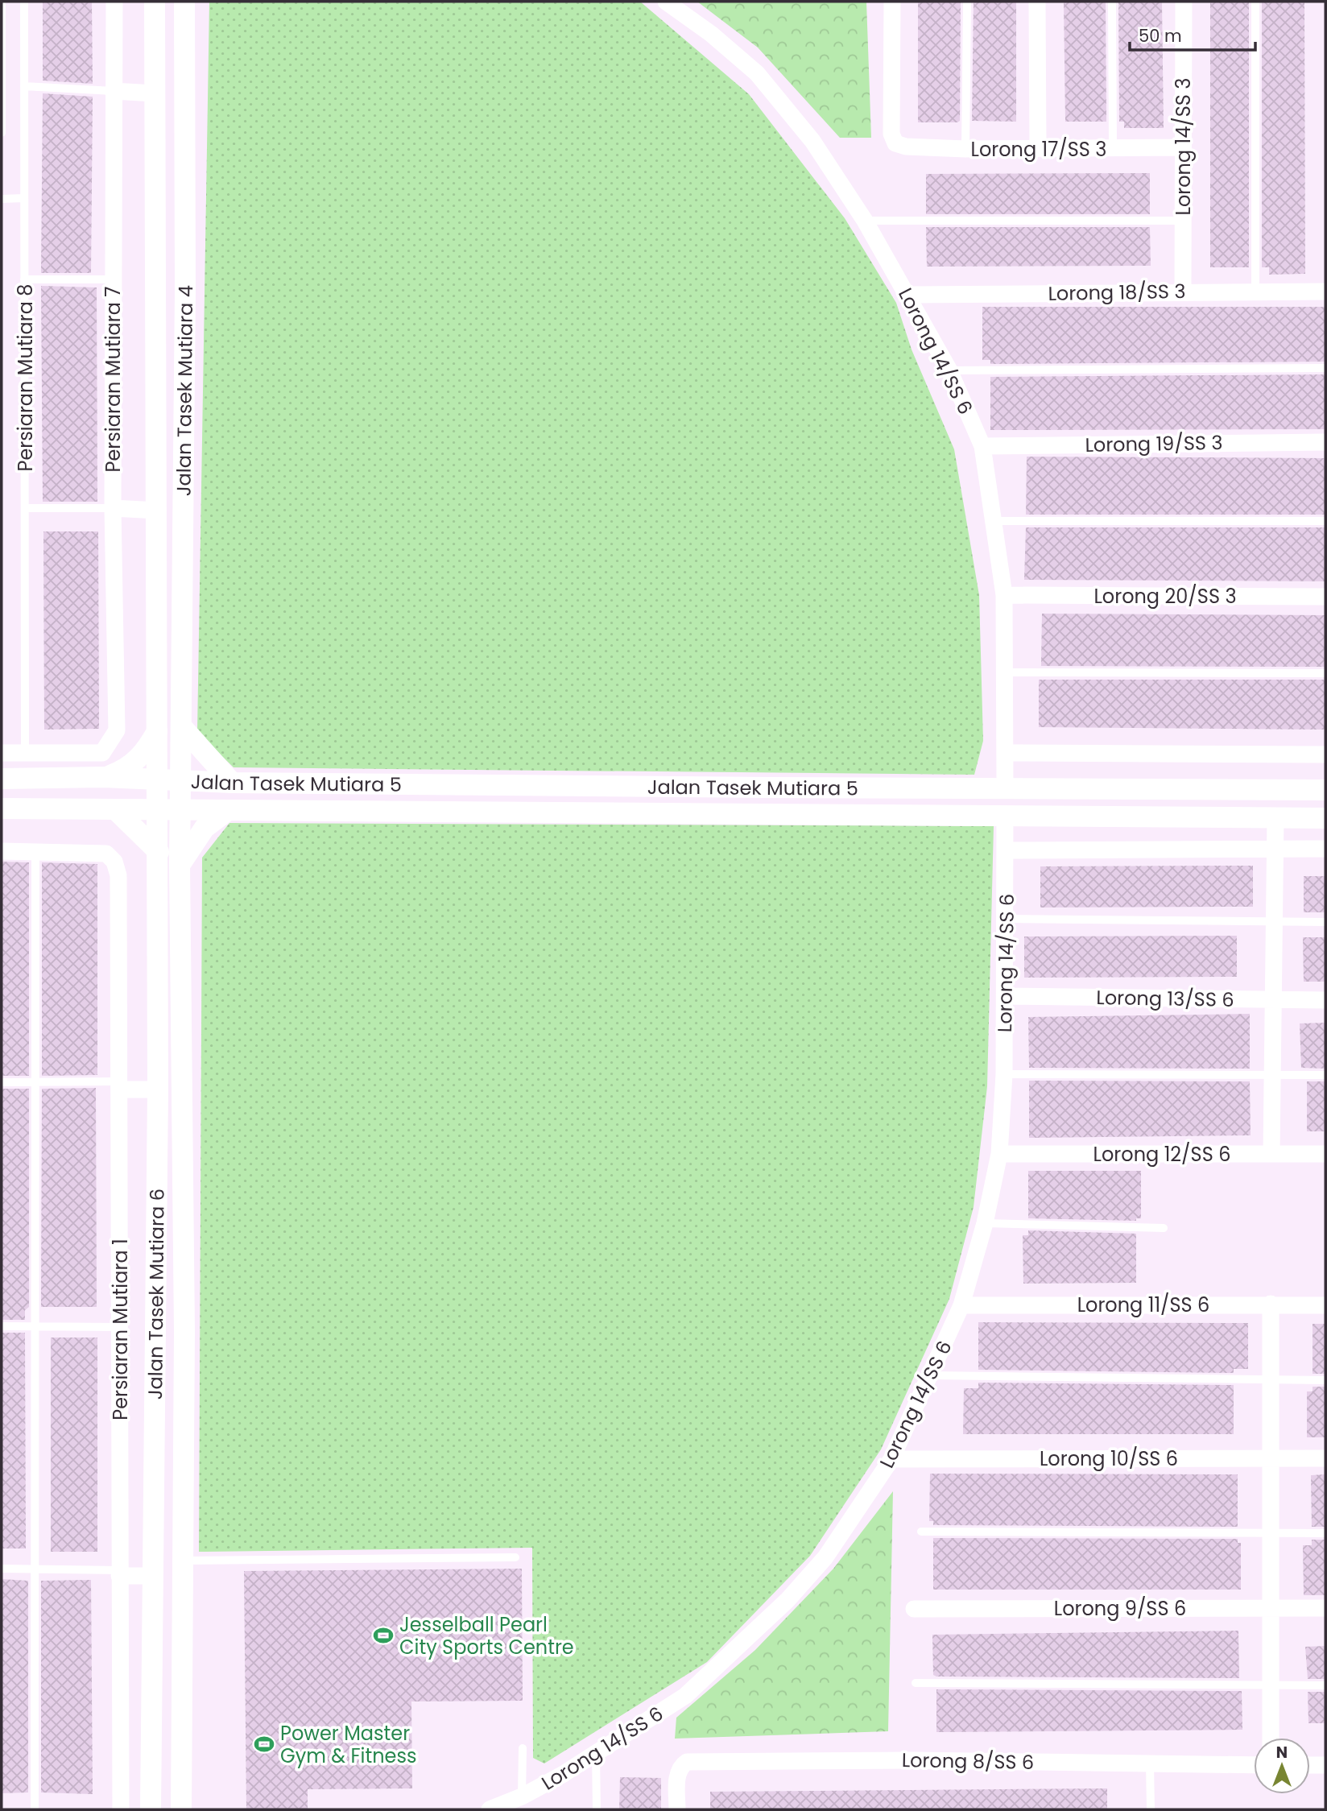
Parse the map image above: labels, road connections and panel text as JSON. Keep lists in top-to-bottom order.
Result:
{
  "streets": {
    "street": [
      "Lorong 14/SS 3",
      "Lorong 17/SS 3",
      "Lorong 18/SS 3",
      "Lorong 14/SS 6",
      "Persiaran Mutiara 7",
      "Jalan Tasek Mutiara 4",
      "Lorong 19/SS 3",
      "Lorong 20/SS 3",
      "Jalan Tasek Mutiara 5",
      "Lorong 13/SS 6",
      "Lorong 12/SS 6",
      "Jalan Tasek Mutiara 6",
      "Lorong 11/SS 6",
      "Persiaran Mutiara 1",
      "Lorong 10/SS 6",
      "Lorong 9/SS 6",
      "Lorong 8/SS 6"
    ],
    "lane": ["Persiaran Mutiara 8"]
  },
  "crossings": [
    ["Lorong 14/SS 3", "Lorong 17/SS 3"],
    ["Lorong 14/SS 3", "Lorong 18/SS 3"],
    ["Lorong 18/SS 3", "Lorong 14/SS 6"],
    ["Lorong 14/SS 6", "Lorong 19/SS 3"],
    ["Lorong 14/SS 6", "Lorong 20/SS 3"],
    ["Lorong 14/SS 6", "Jalan Tasek Mutiara 5"],
    ["Lorong 14/SS 6", "Lorong 13/SS 6"],
    ["Lorong 14/SS 6", "Lorong 12/SS 6"],
    ["Lorong 14/SS 6", "Lorong 11/SS 6"],
    ["Lorong 14/SS 6", "Lorong 10/SS 6"],
    ["Persiaran Mutiara 8", "Persiaran Mutiara 7"],
    ["Jalan Tasek Mutiara 4", "Jalan Tasek Mutiara 5"],
    ["Jalan Tasek Mutiara 4", "Jalan Tasek Mutiara 6"],
    ["Jalan Tasek Mutiara 5", "Jalan Tasek Mutiara 6"]
  ],
  "places": {
    "sports": ["Jesselball Pearl City Sports Centre", "Power Master Gym & Fitness"]
  },
  "scale_bar": "50 m",
  "north": "top"
}
